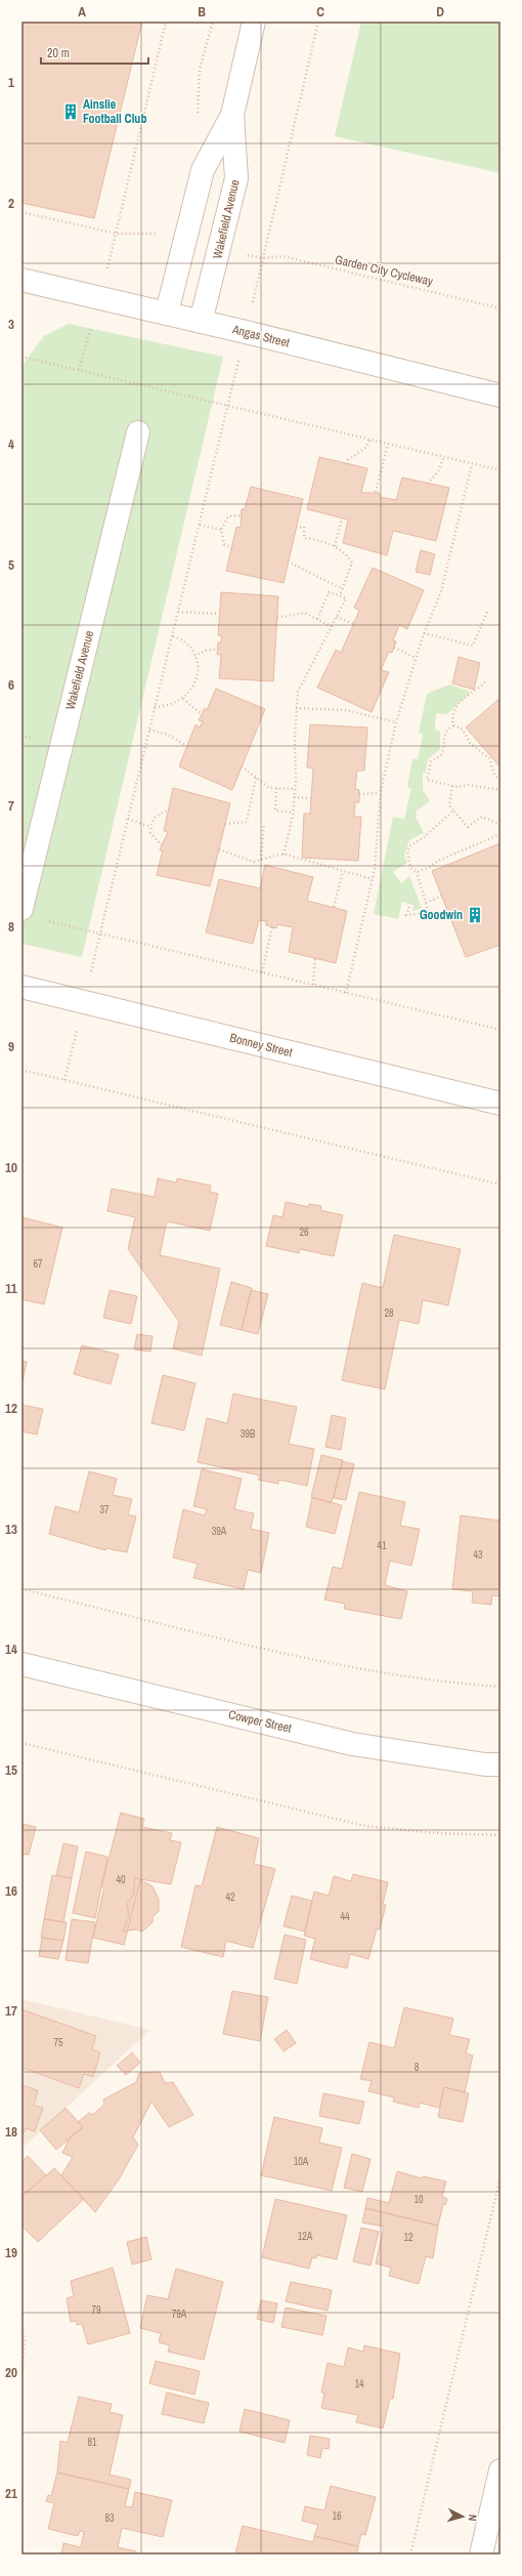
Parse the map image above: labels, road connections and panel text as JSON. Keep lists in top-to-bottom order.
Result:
{
  "streets": {
    "street": [
      "Wakefield Avenue",
      "Angas Street",
      "Bonney Street",
      "Cowper Street"
    ],
    "path": ["Garden City Cycleway"]
  },
  "crossings": [
    ["Wakefield Avenue", "Angas Street"]
  ],
  "places": {
    "building": ["Ainslie Football Club", "Goodwin"]
  },
  "house_numbers": [
    "26",
    "67",
    "28",
    "39B",
    "37",
    "39A",
    "41",
    "43",
    "40",
    "42",
    "44",
    "75",
    "8",
    "10A",
    "10",
    "12A",
    "12",
    "79",
    "79A",
    "14",
    "81",
    "16",
    "83"
  ],
  "scale_bar": "20 m",
  "north": "right",
  "grid": {
    "columns": [
      "A",
      "B",
      "C",
      "D"
    ],
    "rows": [
      "1",
      "2",
      "3",
      "4",
      "5",
      "6",
      "7",
      "8",
      "9",
      "10",
      "11",
      "12",
      "13",
      "14",
      "15",
      "16",
      "17",
      "18",
      "19",
      "20",
      "21"
    ]
  }
}
